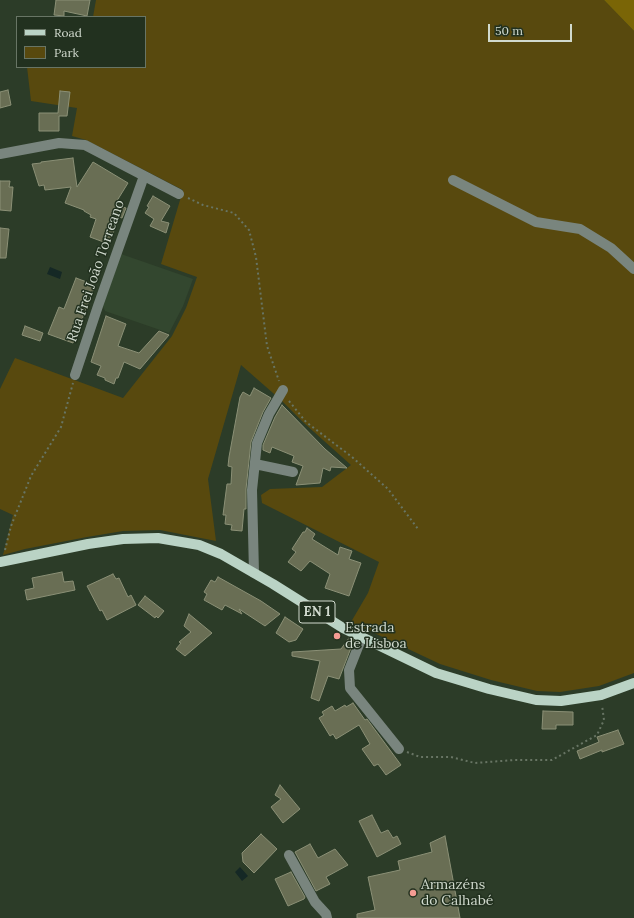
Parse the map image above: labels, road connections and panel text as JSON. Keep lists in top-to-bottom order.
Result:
{
  "streets": {
    "main road": ["EN 1"],
    "street": ["Rua Frei João Torreano"]
  },
  "places": ["Estrada de Lisboa", "Armazéns do Calhabé"],
  "legend": ["Road", "Park"],
  "scale_bar": "50 m"
}
